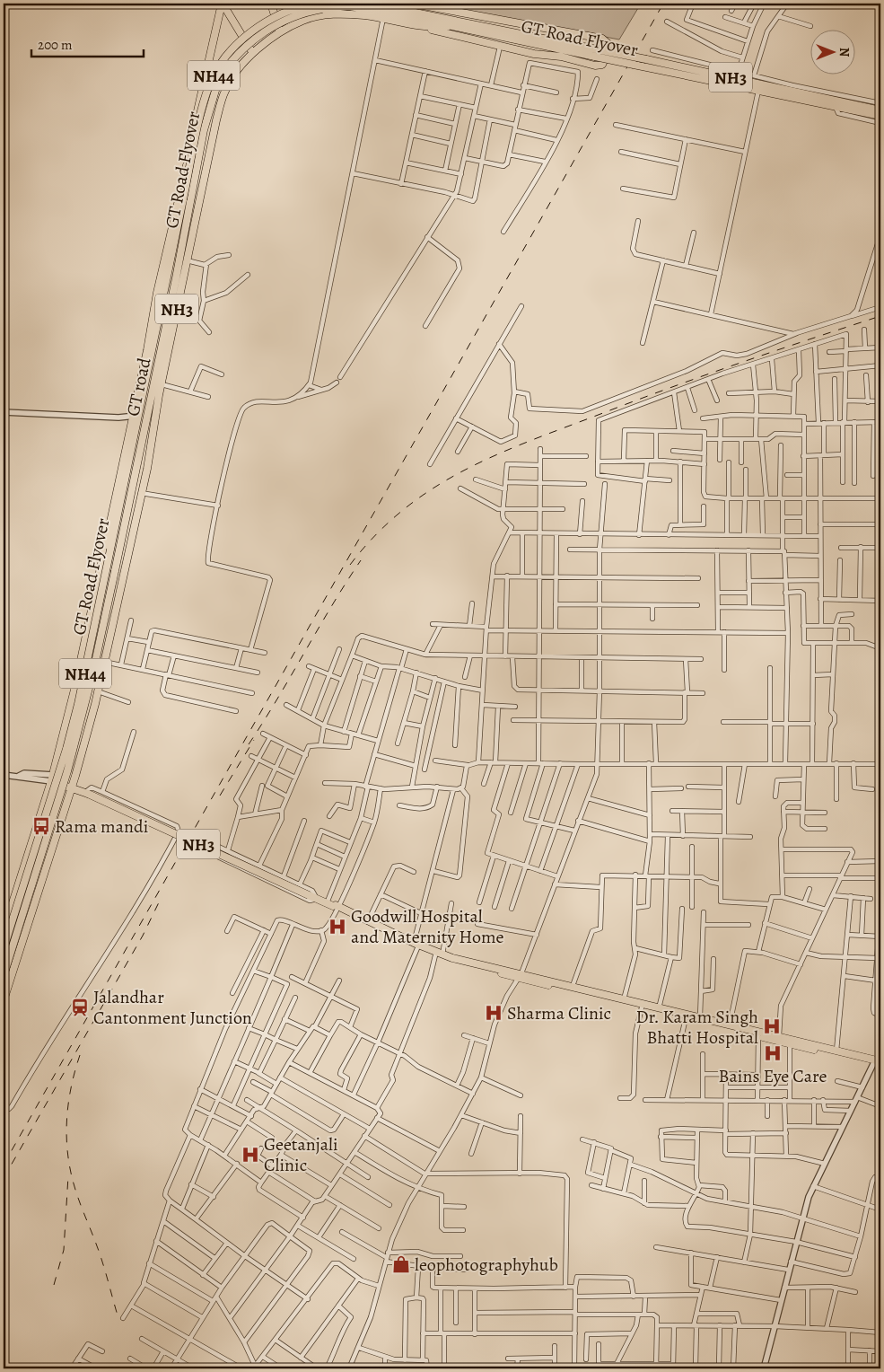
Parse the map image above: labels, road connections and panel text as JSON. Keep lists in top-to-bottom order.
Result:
{
  "streets": {
    "highway": [
      "GT Road Flyover",
      "NH44",
      "NH3",
      "GT road"
    ]
  },
  "crossings": [
    ["GT Road Flyover", "NH3"],
    ["GT Road Flyover", "GT road"],
    ["NH44", "NH3"],
    ["NH3", "GT road"]
  ],
  "places": {
    "bus stop": ["Rama mandi"],
    "hospital": [
      "Goodwill Hospital and Maternity Home",
      "Sharma Clinic",
      "Dr. Karam Singh Bhatti Hospital",
      "Bains Eye Care",
      "Geetanjali Clinic"
    ],
    "station": ["Jalandhar Cantonment Junction"],
    "shop": ["leophotographyhub"]
  },
  "scale_bar": "200 m",
  "north": "right"
}
